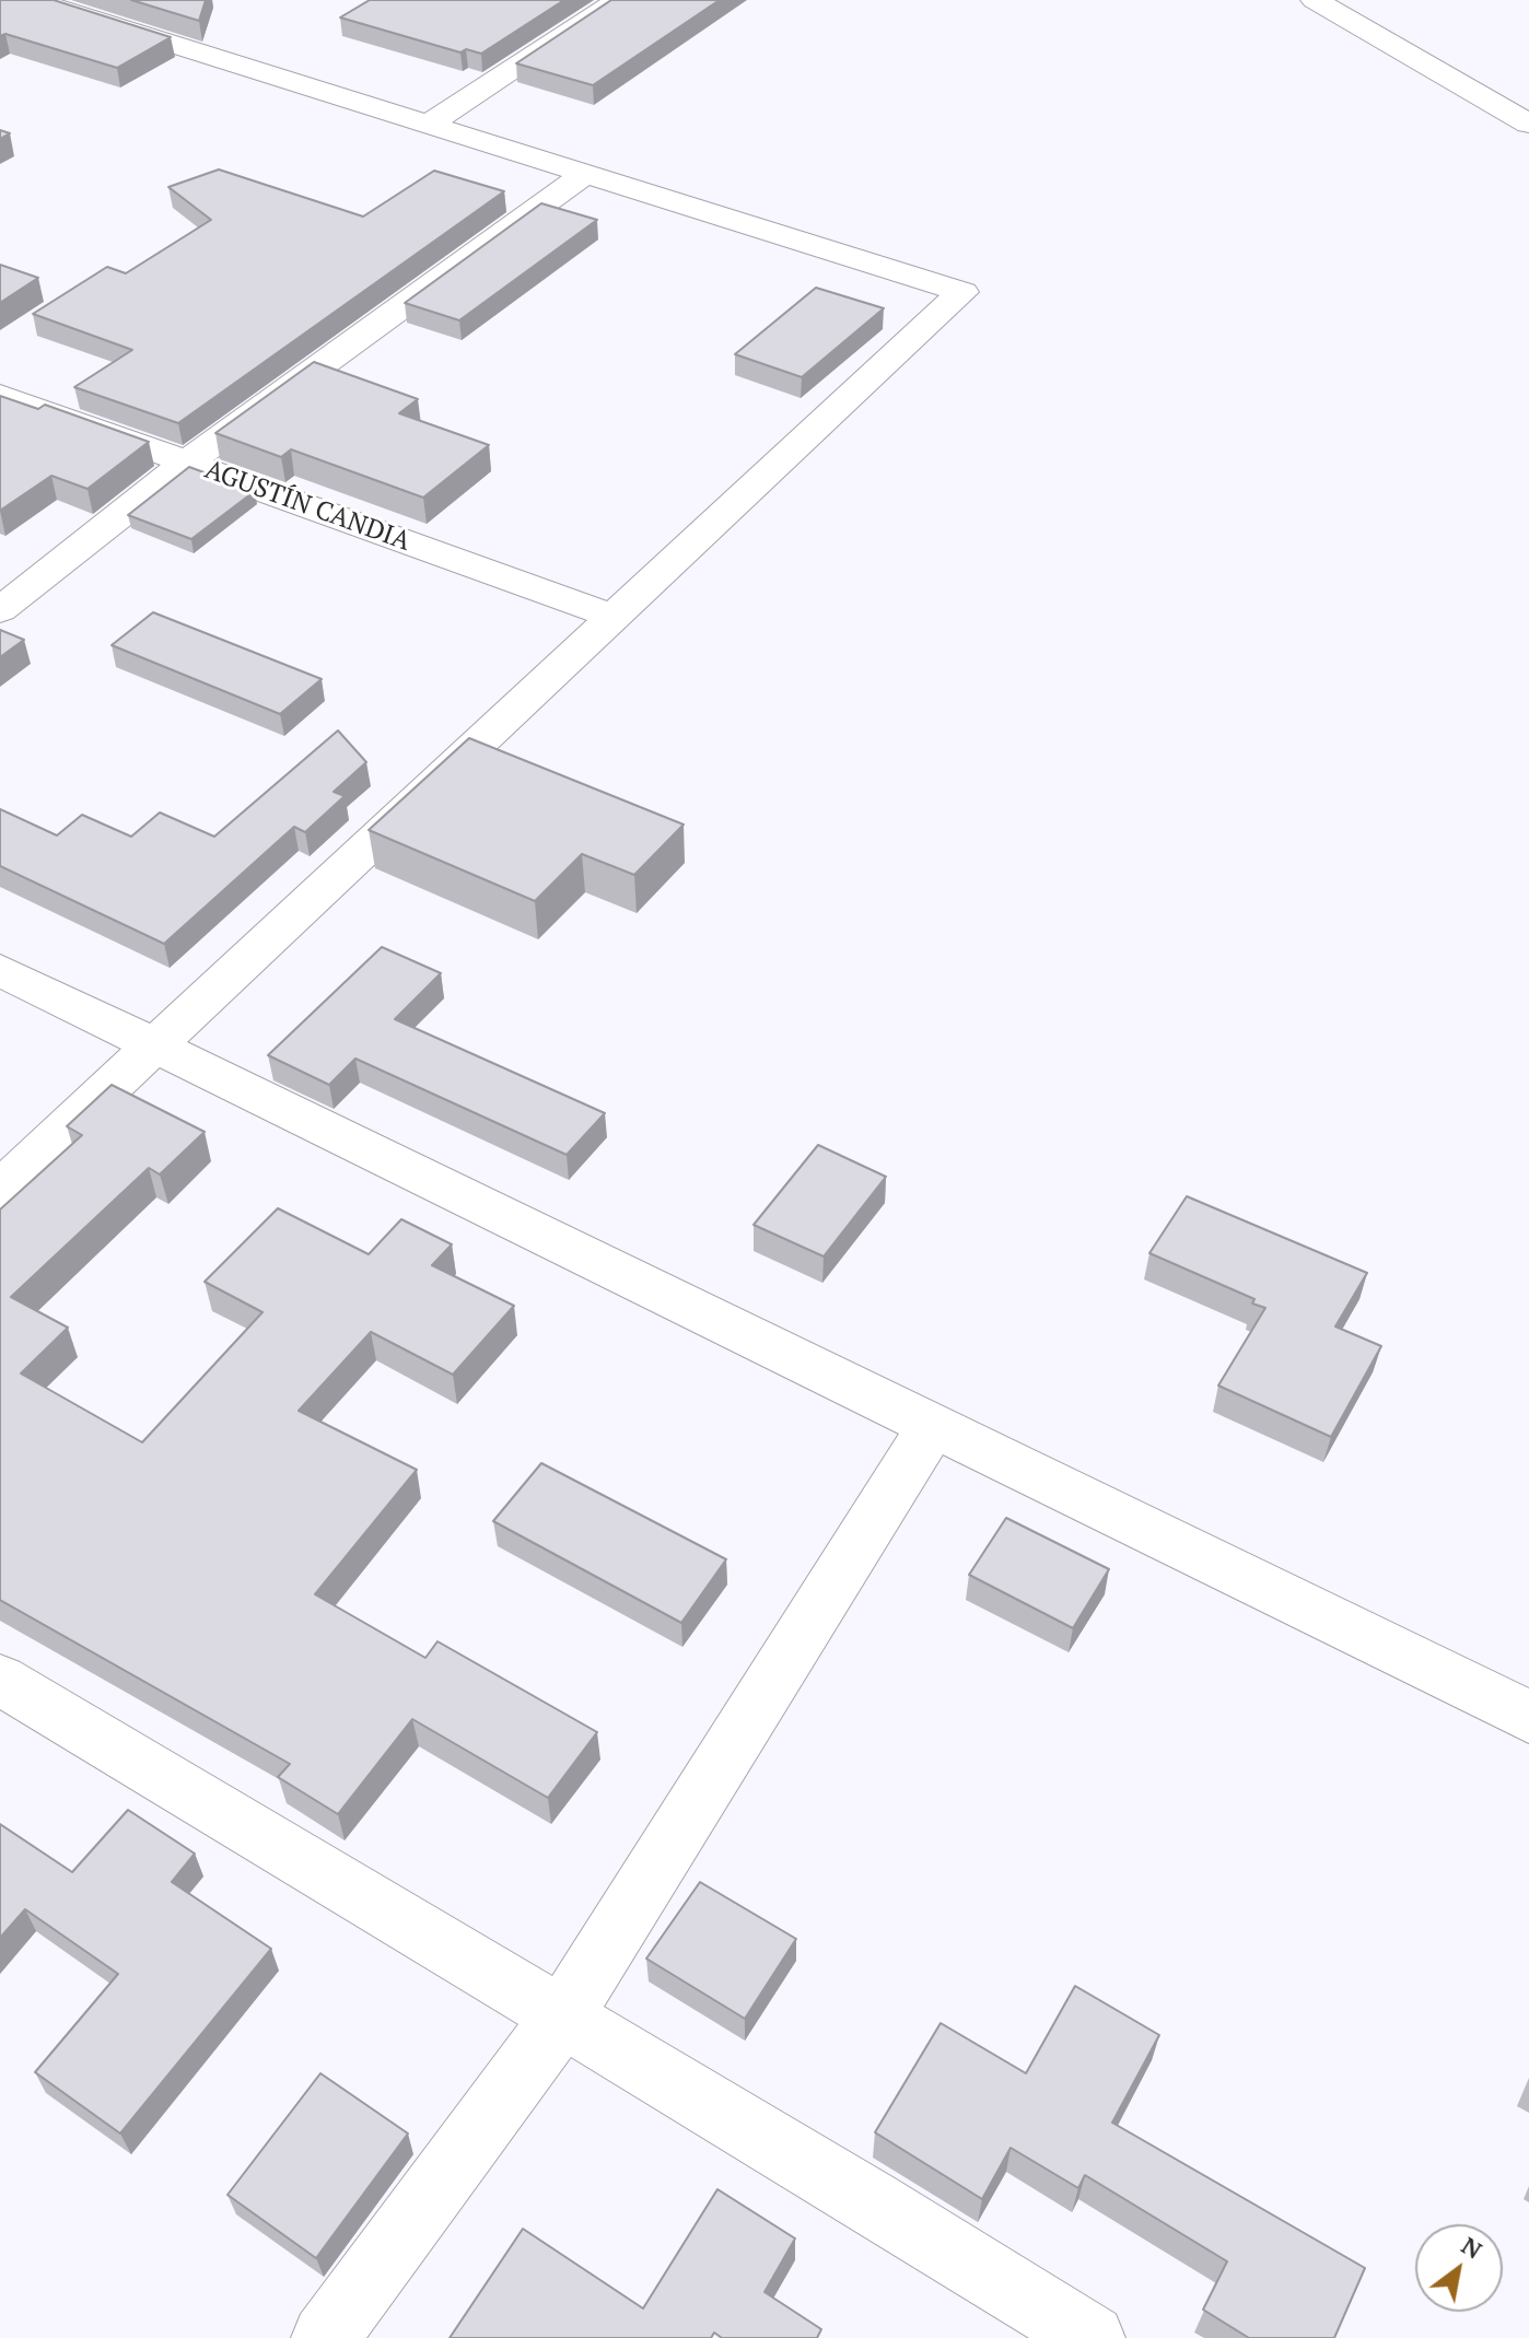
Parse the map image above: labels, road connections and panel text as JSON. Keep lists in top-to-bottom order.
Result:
{
  "streets": {
    "street": ["AGUSTÍN CANDIA"]
  },
  "north": "top right"
}
